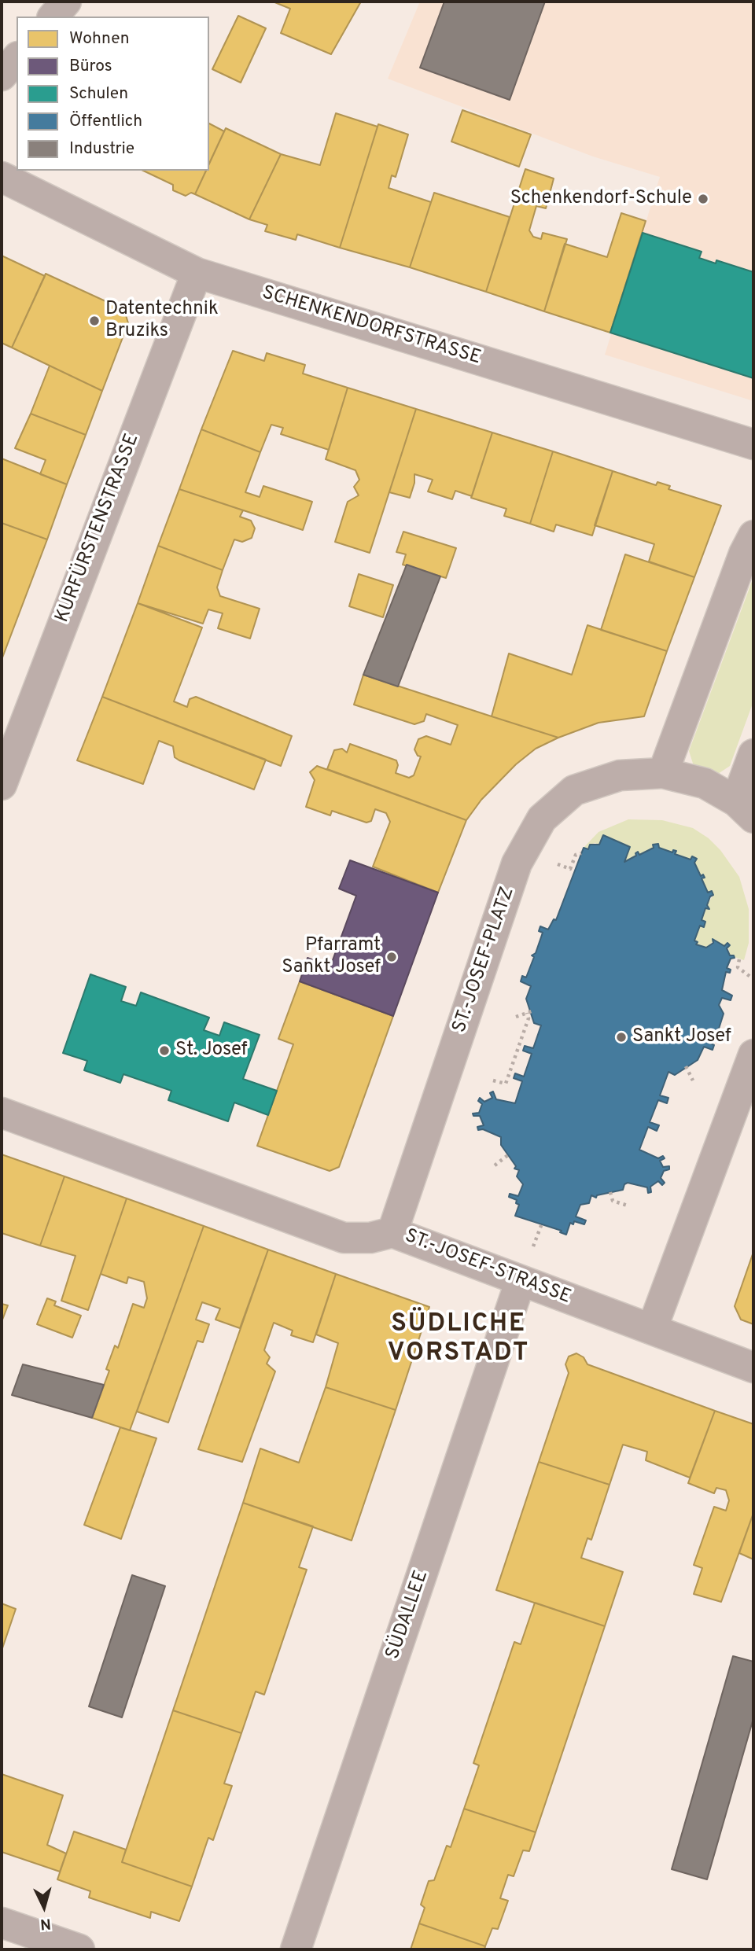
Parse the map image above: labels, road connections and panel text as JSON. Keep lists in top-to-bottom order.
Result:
{
  "streets": {
    "street": [
      "SCHENKENDORFSTRASSE",
      "KURFÜRSTENSTRASSE",
      "ST.-JOSEF-PLATZ",
      "ST.-JOSEF-STRASSE",
      "SÜDALLEE"
    ]
  },
  "crossings": [
    ["SCHENKENDORFSTRASSE", "KURFÜRSTENSTRASSE"],
    ["ST.-JOSEF-PLATZ", "ST.-JOSEF-STRASSE"],
    ["ST.-JOSEF-STRASSE", "SÜDALLEE"]
  ],
  "districts": ["SÜDLICHE VORSTADT"],
  "places": [
    "Schenkendorf-Schule",
    "Datentechnik Bruziks",
    "Pfarramt Sankt Josef",
    "Sankt Josef",
    "St. Josef"
  ],
  "legend": [
    "Wohnen",
    "Büros",
    "Schulen",
    "Öffentlich",
    "Industrie"
  ],
  "north": "bottom"
}
